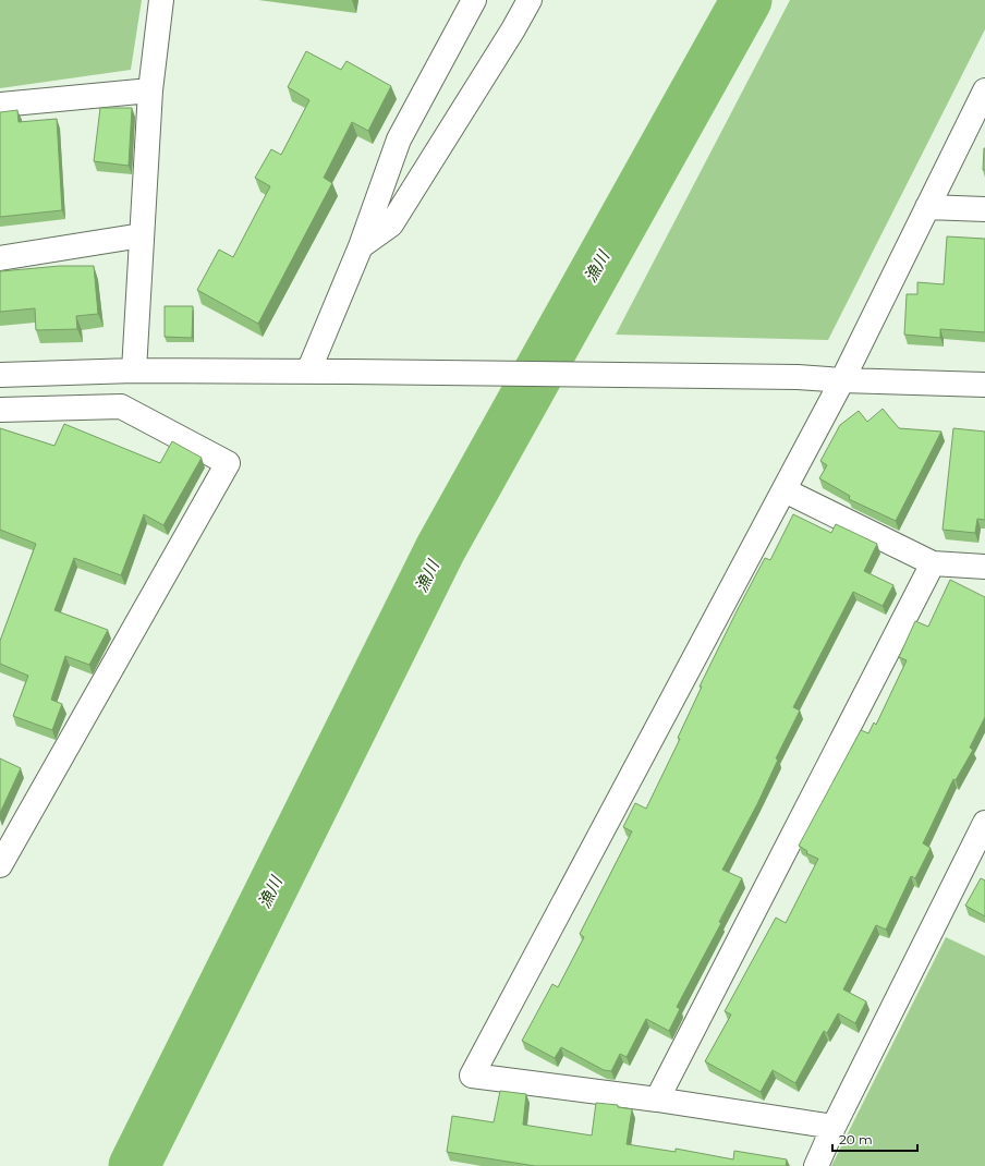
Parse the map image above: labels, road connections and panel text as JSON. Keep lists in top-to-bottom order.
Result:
{
  "water": ["漁川"],
  "scale_bar": "20 m"
}
